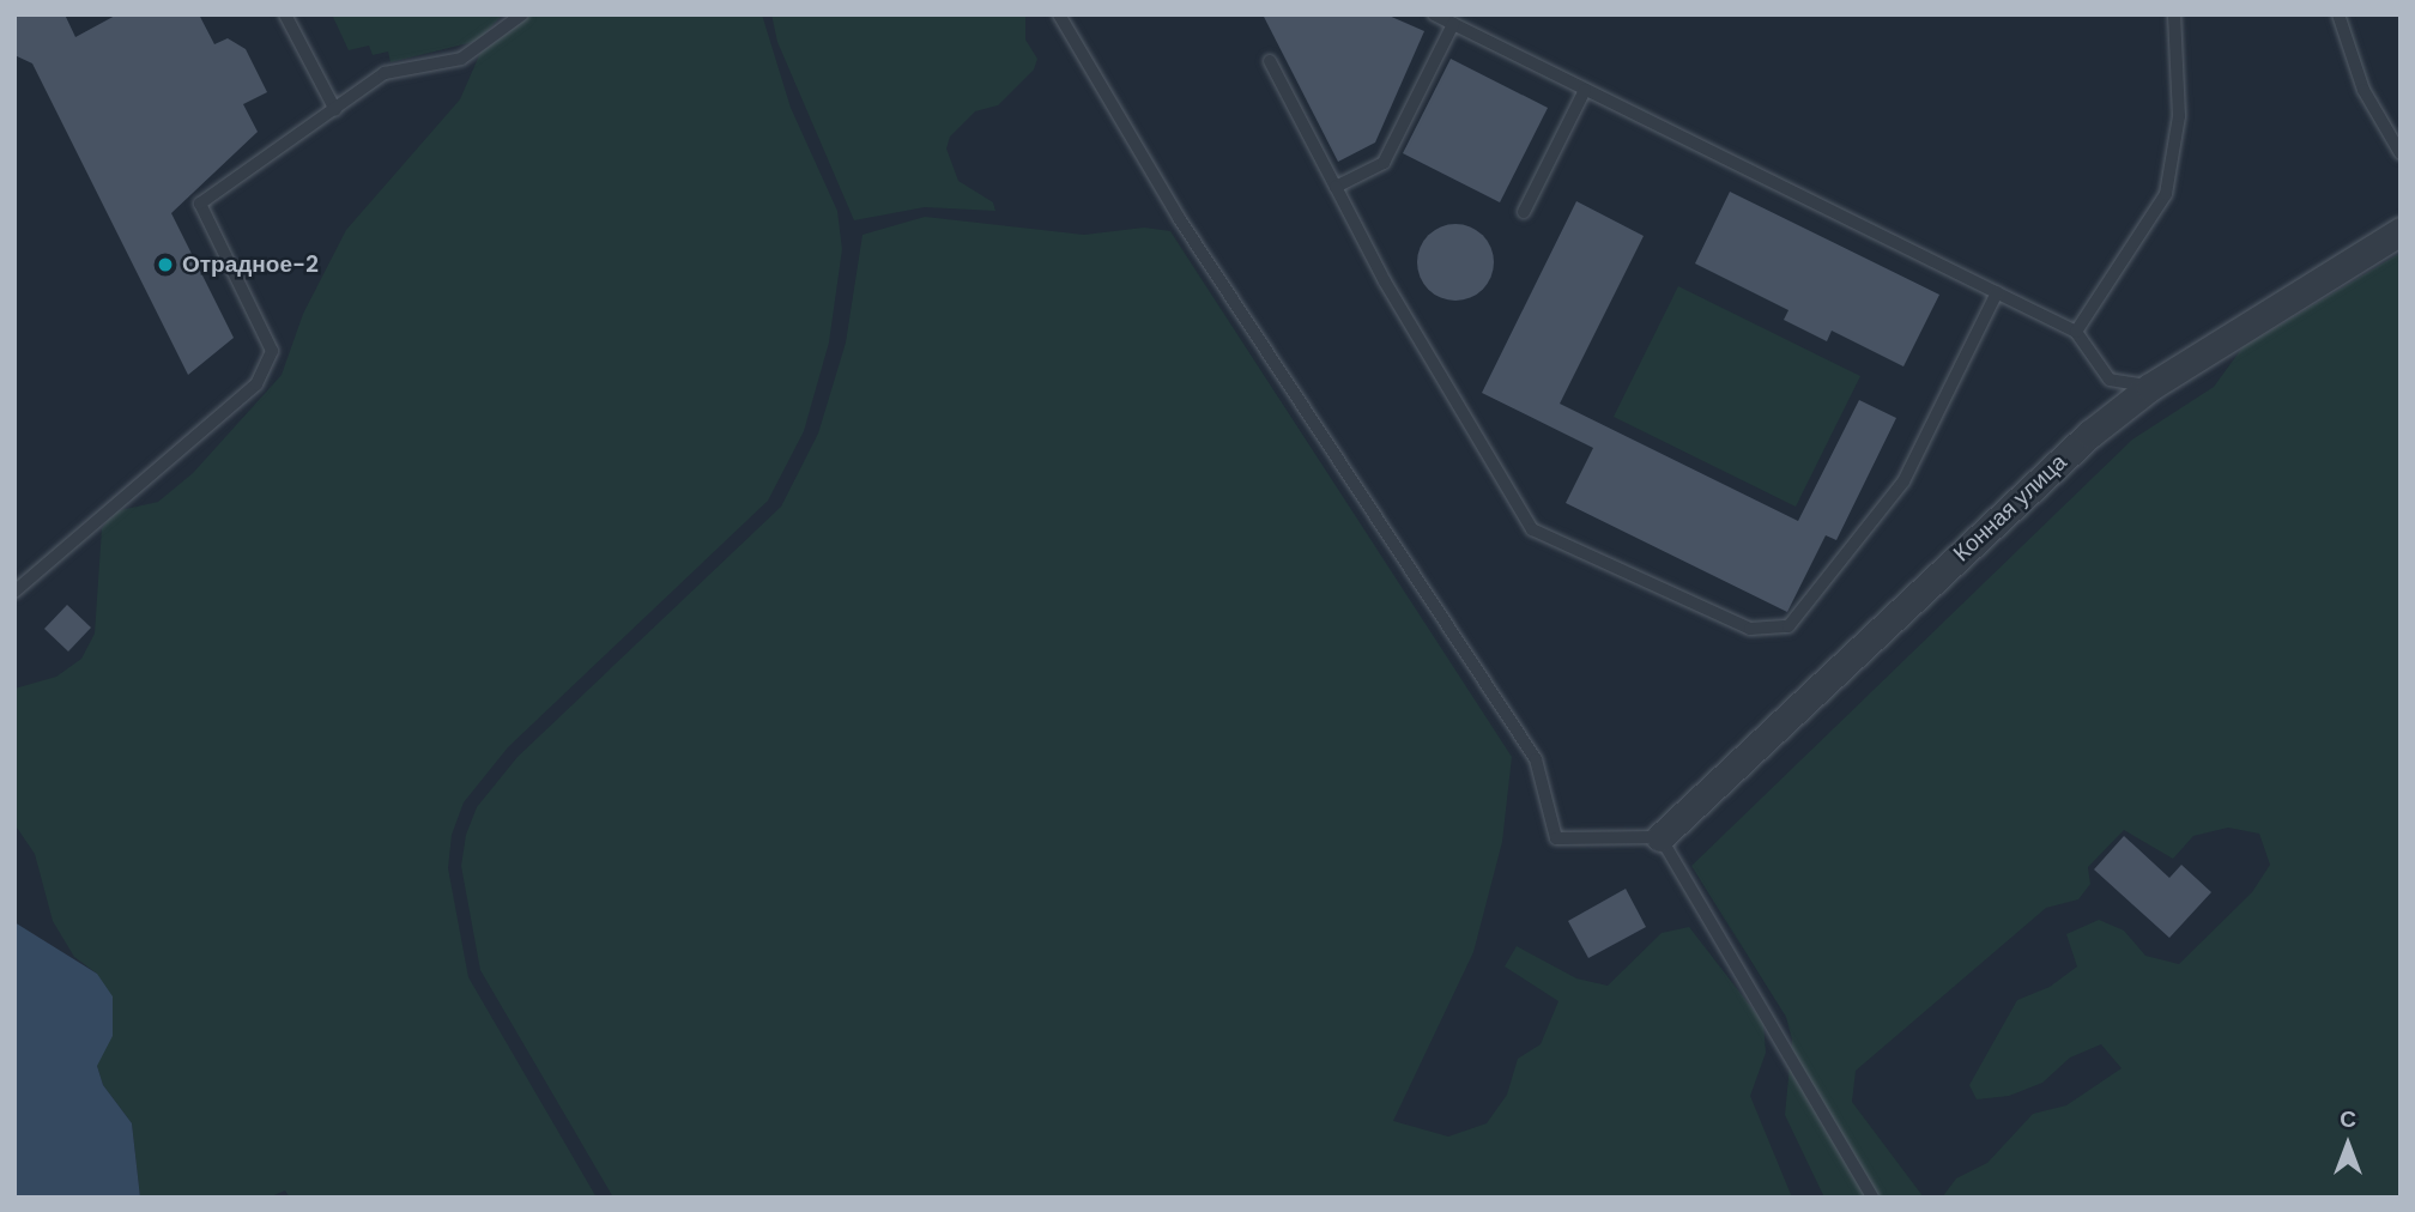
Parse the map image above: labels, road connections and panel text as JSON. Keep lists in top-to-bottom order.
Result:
{
  "streets": {
    "street": ["Конная улица"]
  },
  "places": ["Отрадное-2"],
  "north": "top"
}
